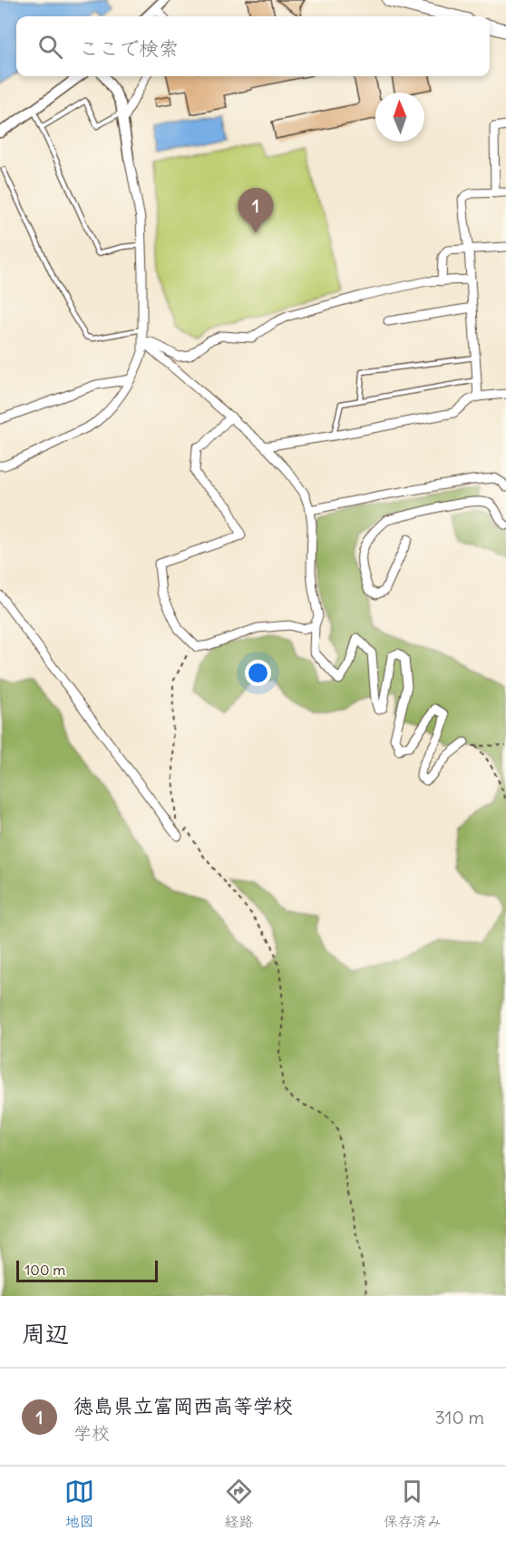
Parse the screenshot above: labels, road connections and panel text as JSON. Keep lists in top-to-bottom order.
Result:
{
  "scale_bar": "100 m",
  "north": "top",
  "page": {
    "search": "ここで検索",
    "pins": "1",
    "scale": "100 m",
    "heading": "周辺",
    "list": [
      {
        "mark": "1",
        "name": "徳島県立富岡西高等学校",
        "note": "学校",
        "value": "310 m"
      }
    ],
    "nav": ["地図", "経路", "保存済み"]
  }
}
